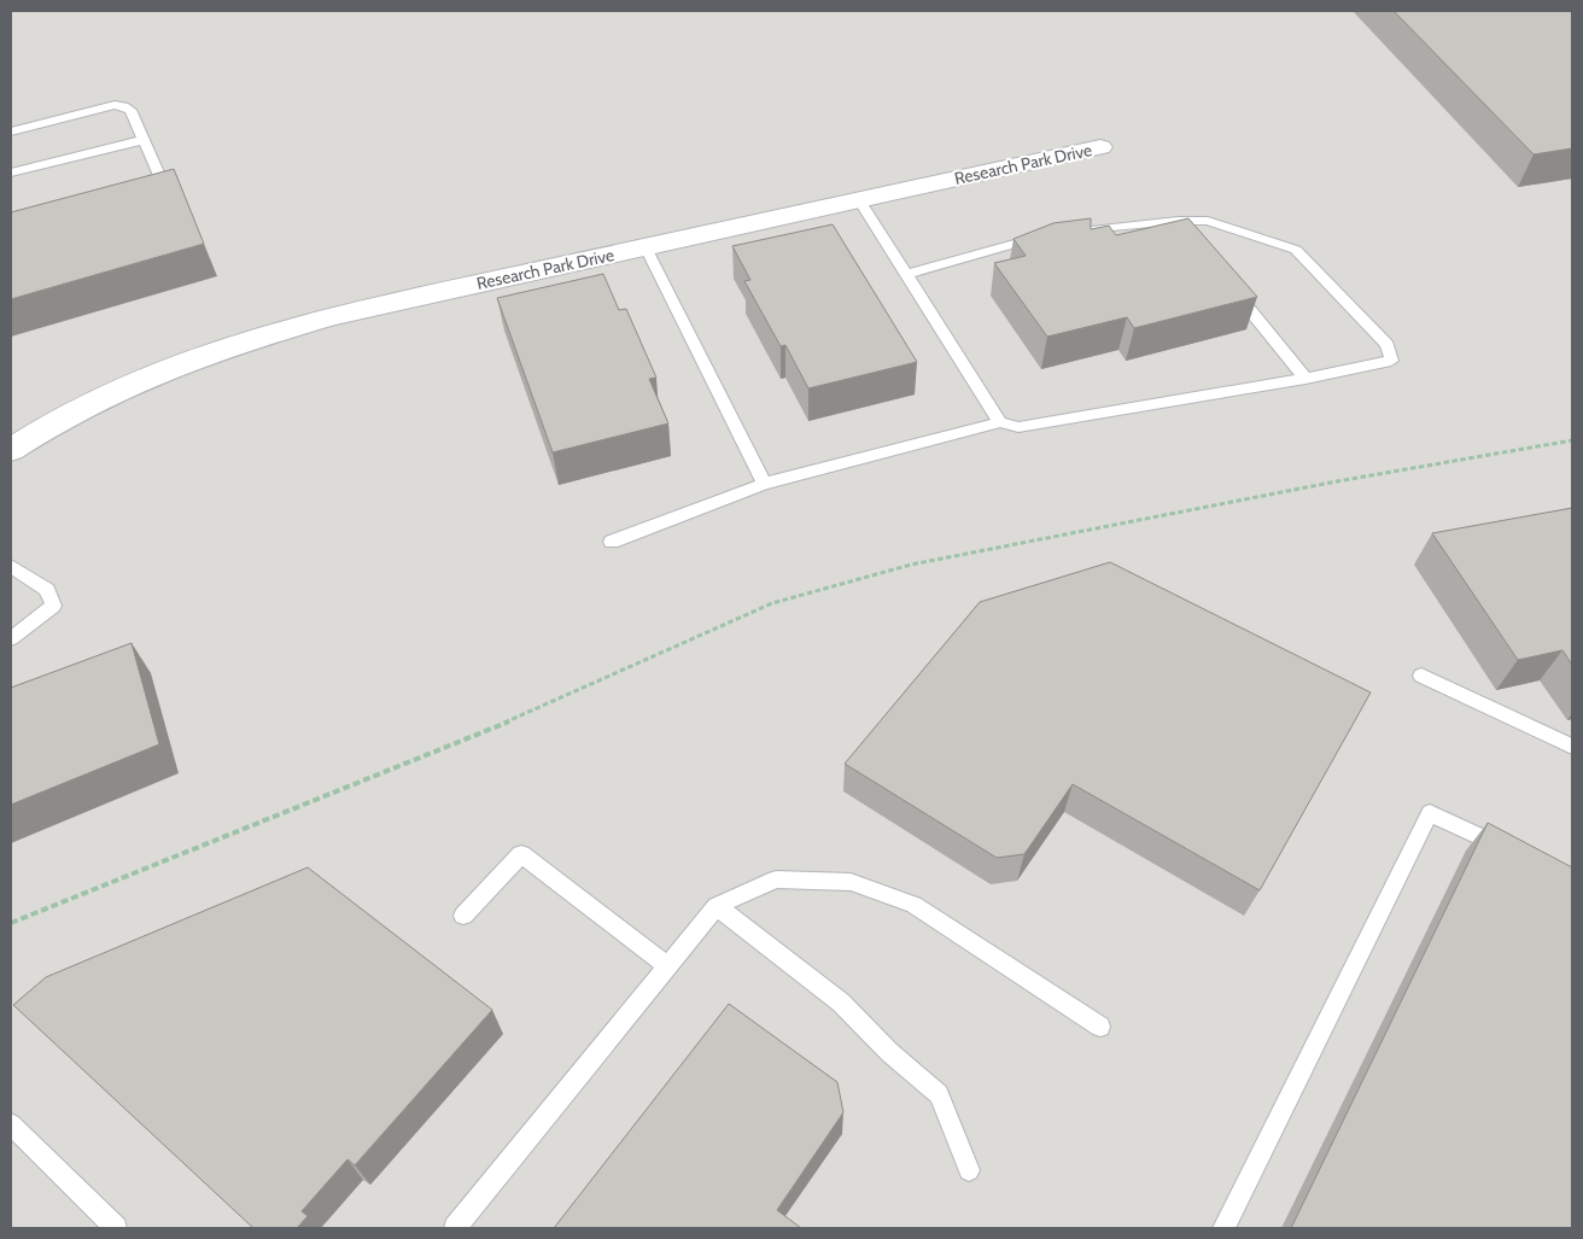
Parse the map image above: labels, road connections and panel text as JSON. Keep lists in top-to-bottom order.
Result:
{
  "streets": {
    "street": ["Research Park Drive"]
  }
}
